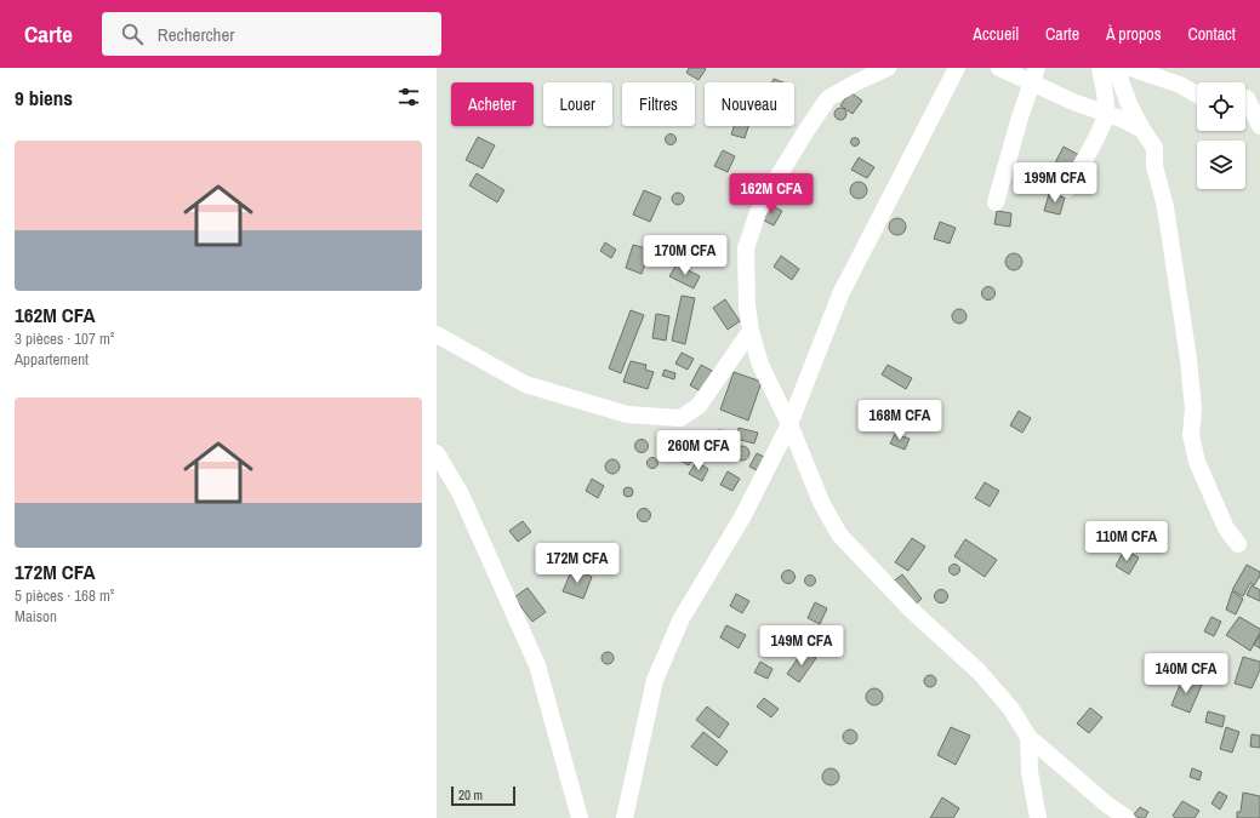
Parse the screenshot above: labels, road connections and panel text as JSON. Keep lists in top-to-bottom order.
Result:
{
  "scale_bar": "20 m",
  "page": {
    "header": "Carte",
    "search": "Rechercher",
    "nav": [
      "Accueil",
      "Carte",
      "À propos",
      "Contact"
    ],
    "heading": "9 biens",
    "chip": [
      "Acheter",
      "Louer",
      "Filtres",
      "Nouveau"
    ],
    "list": [
      {
        "name": "162M CFA",
        "note": "3 pièces · 107 m² · Appartement"
      },
      {
        "name": "172M CFA",
        "note": "5 pièces · 168 m² · Maison"
      }
    ],
    "price": [
      "199M CFA",
      "162M CFA",
      "170M CFA",
      "168M CFA",
      "260M CFA",
      "110M CFA",
      "172M CFA",
      "149M CFA",
      "140M CFA"
    ],
    "scale": "20 m"
  }
}
